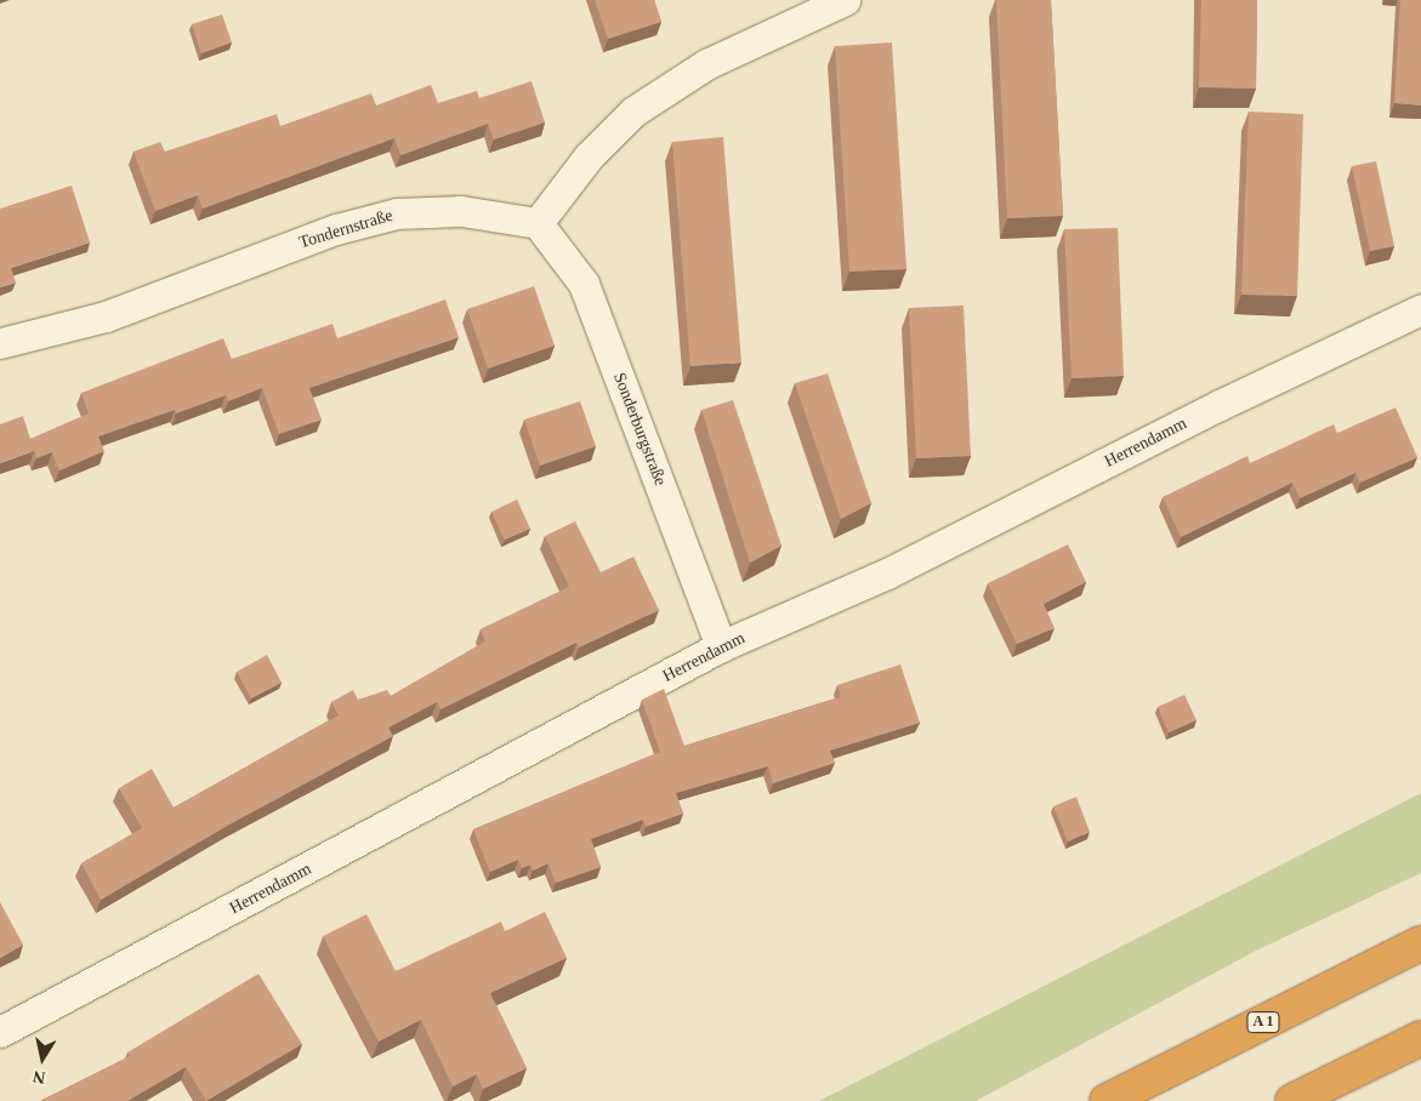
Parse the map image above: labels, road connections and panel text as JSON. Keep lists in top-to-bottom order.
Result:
{
  "streets": {
    "highway": ["A 1"],
    "street": ["Tondernstraße", "Sonderburgstraße", "Herrendamm"]
  },
  "crossings": [
    ["Tondernstraße", "Sonderburgstraße"],
    ["Sonderburgstraße", "Herrendamm"]
  ],
  "north": "bottom"
}
